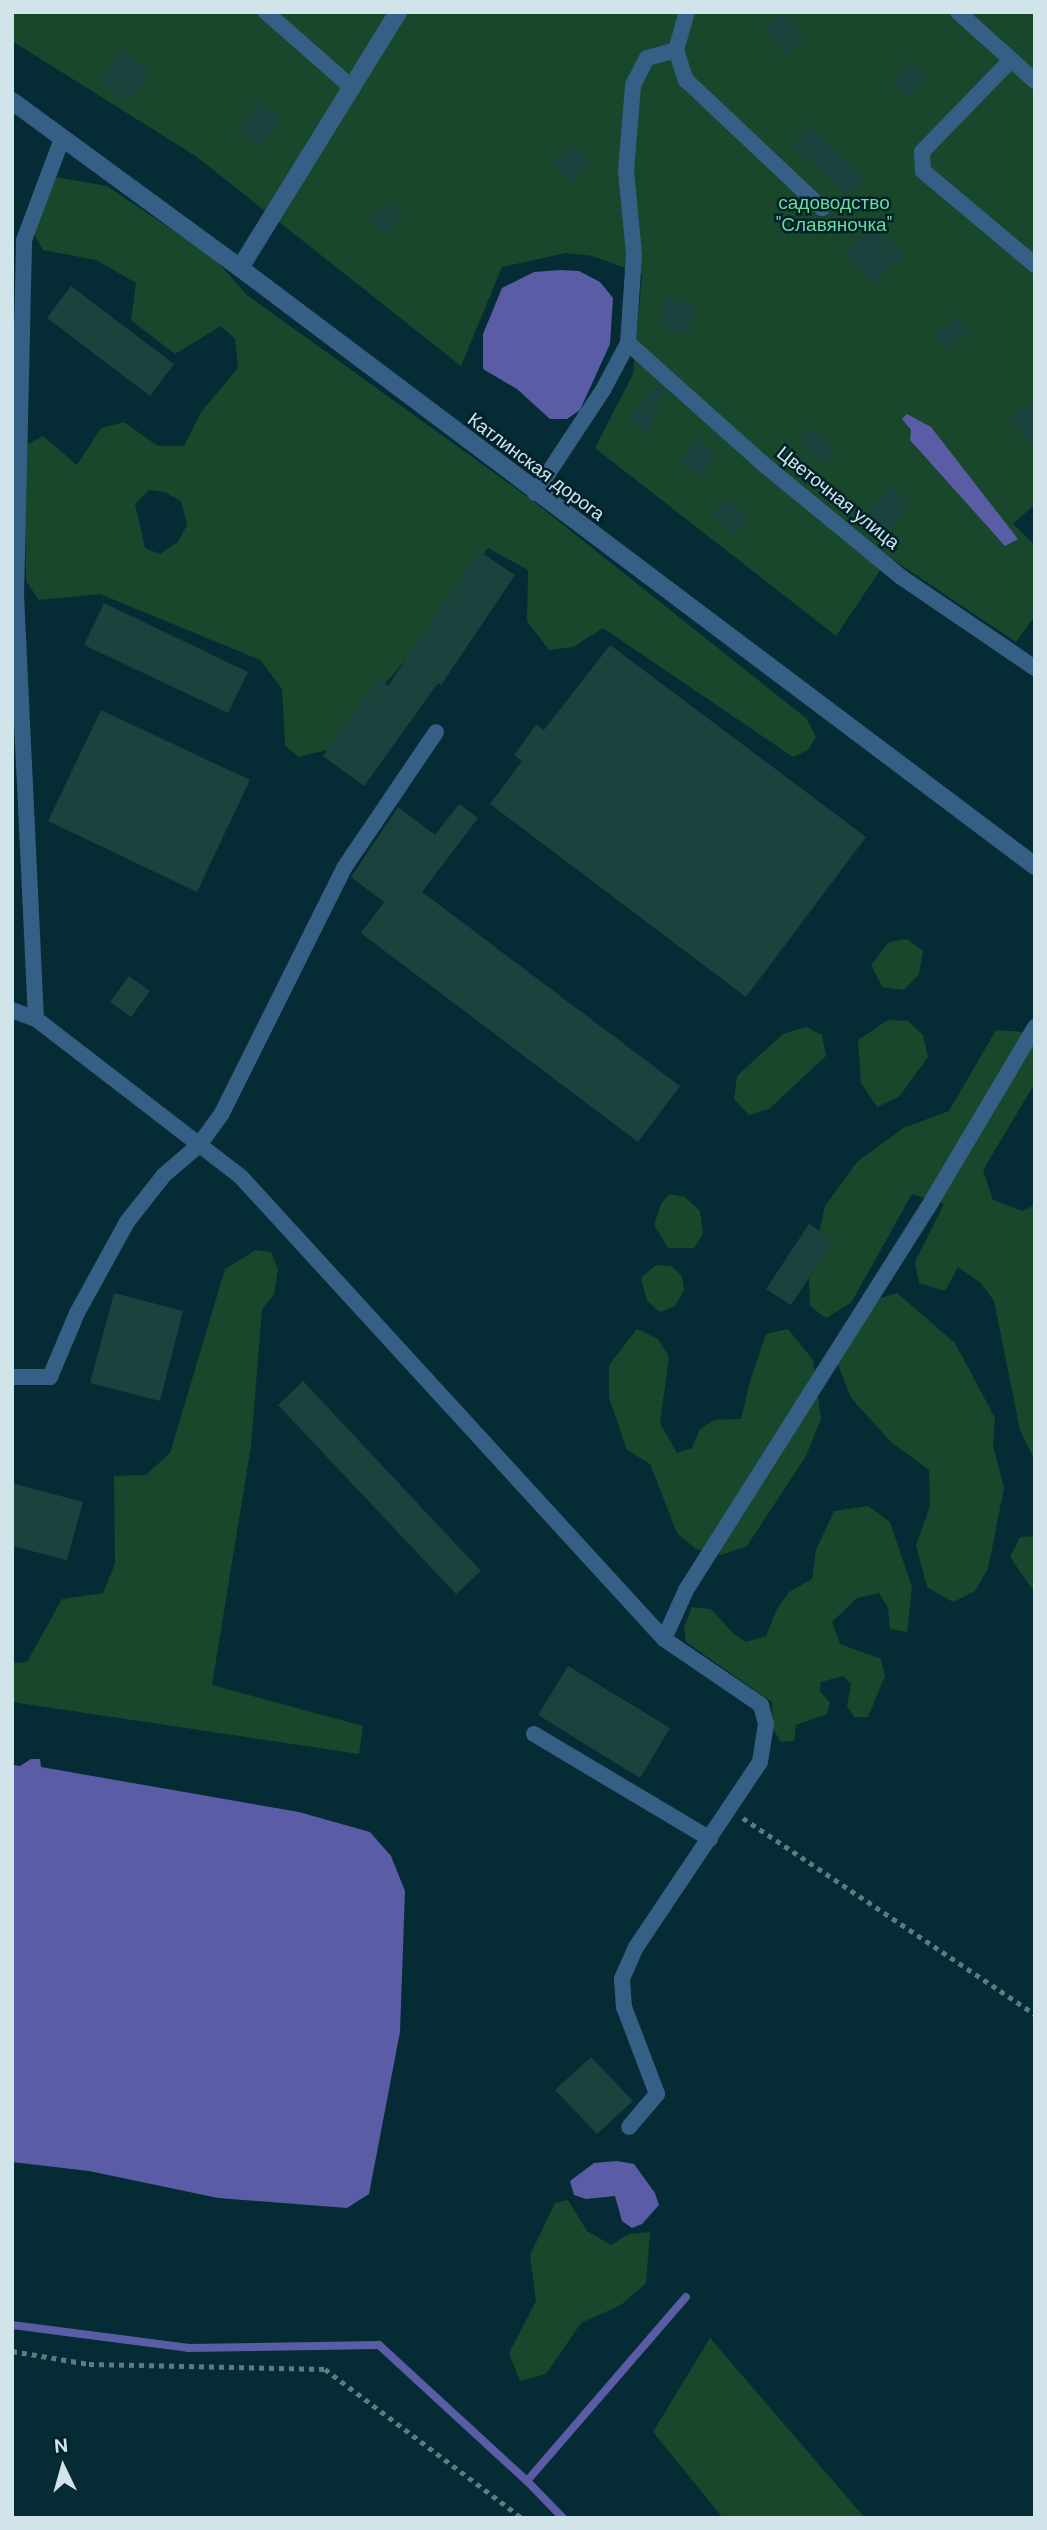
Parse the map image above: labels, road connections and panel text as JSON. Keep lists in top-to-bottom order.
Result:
{
  "streets": {
    "street": ["Катлинская дорога"],
    "lane": ["Цветочная улица"]
  },
  "parks": ["садоводство \"Славяночка\""],
  "north": "top"
}
